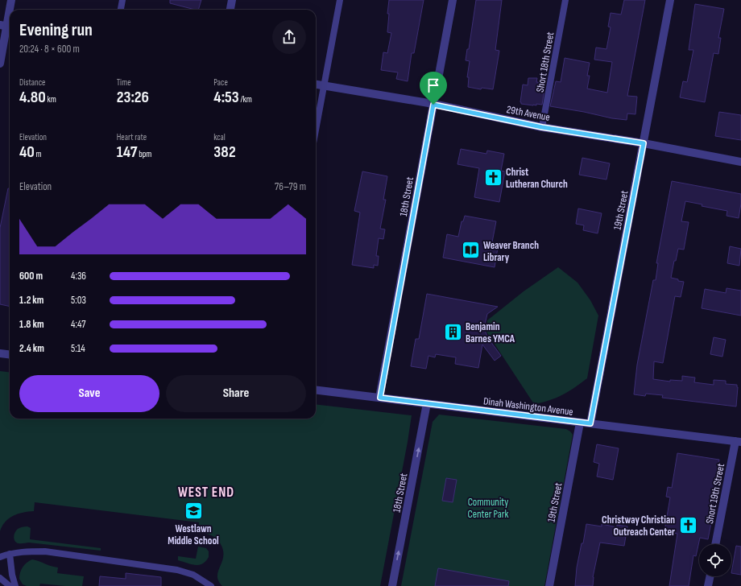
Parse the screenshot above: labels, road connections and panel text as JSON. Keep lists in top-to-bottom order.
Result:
{
  "streets": {
    "street": [
      "29th Avenue",
      "18th Street",
      "19th Street",
      "Dinah Washington Avenue",
      "Short 19th Street"
    ],
    "lane": ["Short 18th Street"]
  },
  "crossings": [
    ["Short 18th Street", "29th Avenue"],
    ["29th Avenue", "18th Street"],
    ["29th Avenue", "19th Street"],
    ["18th Street", "Dinah Washington Avenue"],
    ["19th Street", "Dinah Washington Avenue"],
    ["Dinah Washington Avenue", "Short 19th Street"]
  ],
  "districts": ["WEST END"],
  "parks": ["Community Center Park"],
  "places": {
    "church": ["Christ Lutheran Church", "Christway Christian Outreach Center"],
    "library": ["Weaver Branch Library"],
    "building": ["Benjamin Barnes YMCA"],
    "school or university": ["Westlawn Middle School"]
  },
  "page": {
    "heading": ["Evening run", "20:24 · 8 × 600 m"],
    "stats": [
      ["Distance", "4.80 km"],
      ["Time", "23:26"],
      ["Pace", "4:53 /km"],
      ["Elevation", "40 m"],
      ["Heart rate", "147 bpm"],
      ["kcal", "382"]
    ],
    "chart": ["Elevation", "76–79 m"],
    "list": [
      {
        "name": "600 m",
        "note": "4:36"
      },
      {
        "name": "1.2 km",
        "note": "5:03"
      },
      {
        "name": "1.8 km",
        "note": "4:47"
      },
      {
        "name": "2.4 km",
        "note": "5:14"
      }
    ],
    "buttons": ["Save", "Share"]
  }
}
